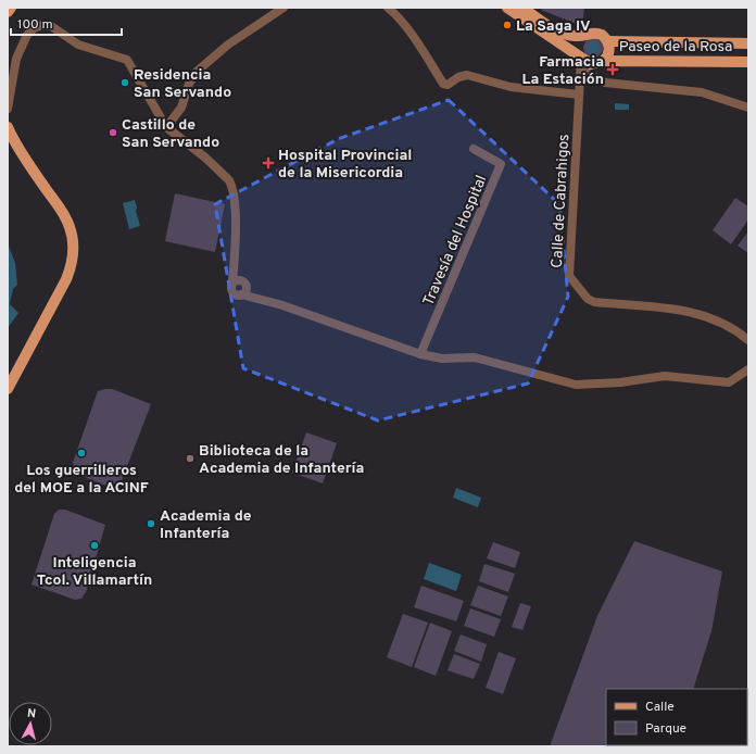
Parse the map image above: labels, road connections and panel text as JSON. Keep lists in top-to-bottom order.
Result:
{
  "streets": {
    "main road": ["Paseo de la Rosa"],
    "street": ["Calle de Cabrahigos", "Travesía del Hospital"]
  },
  "crossings": [
    ["Paseo de la Rosa", "Calle de Cabrahigos"]
  ],
  "places": {
    "other": [
      "La Saga IV",
      "Residencia San Servando",
      "Castillo de San Servando",
      "Los guerrilleros del MOE a la ACINF",
      "Biblioteca de la Academia de Infantería",
      "Academia de Infantería",
      "Inteligencia Tcol. Villamartín"
    ],
    "health": ["Farmacia La Estación", "Hospital Provincial de la Misericordia"]
  },
  "legend": ["Calle", "Parque"],
  "scale_bar": "100 m",
  "north": "top"
}
